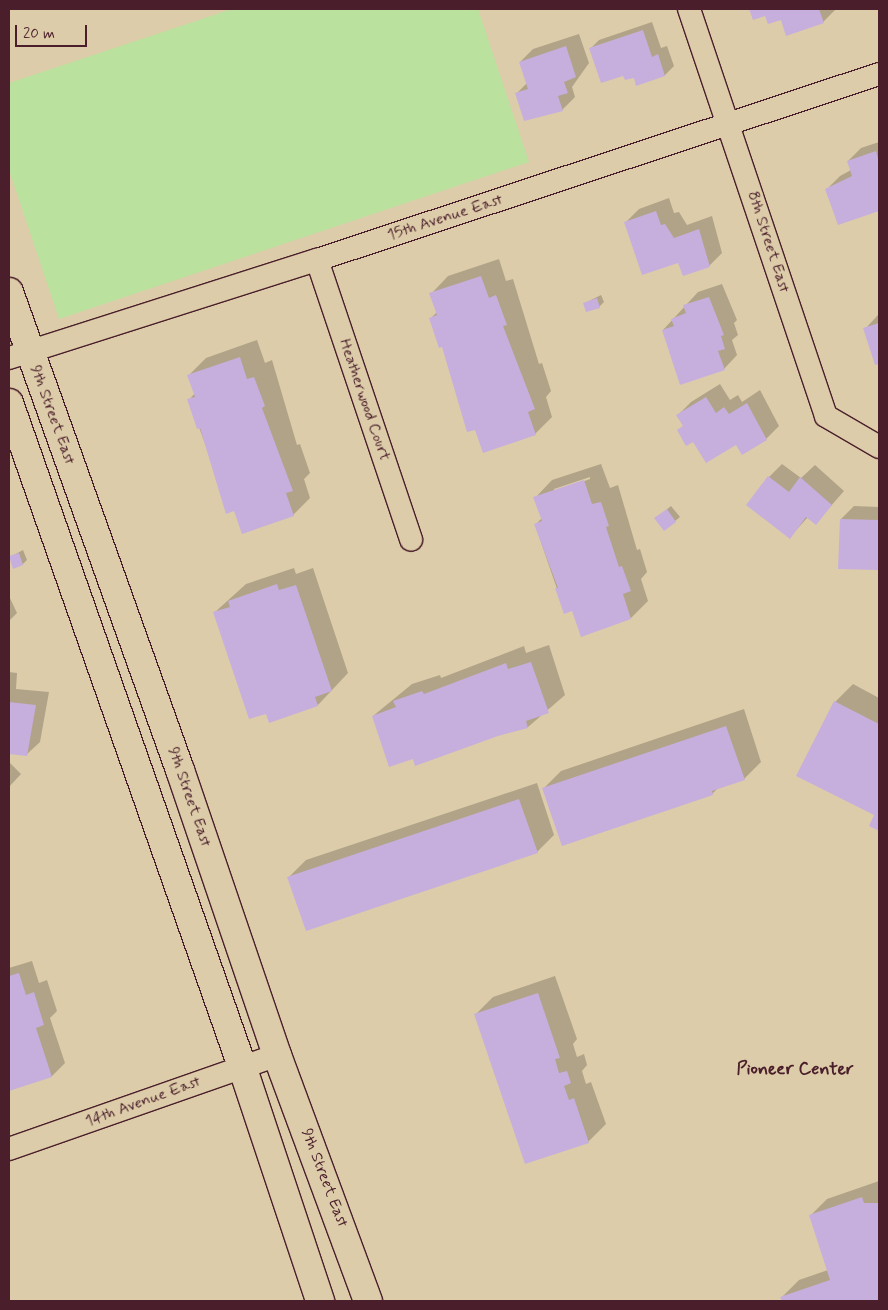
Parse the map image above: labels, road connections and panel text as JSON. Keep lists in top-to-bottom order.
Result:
{
  "streets": {
    "main road": ["9th Street East"],
    "street": [
      "15th Avenue East",
      "8th Street East",
      "Heatherwood Court",
      "14th Avenue East"
    ]
  },
  "crossings": [
    ["15th Avenue East", "8th Street East"],
    ["15th Avenue East", "Heatherwood Court"],
    ["15th Avenue East", "9th Street East"],
    ["9th Street East", "14th Avenue East"]
  ],
  "districts": ["Pioneer Center"],
  "scale_bar": "20 m"
}
